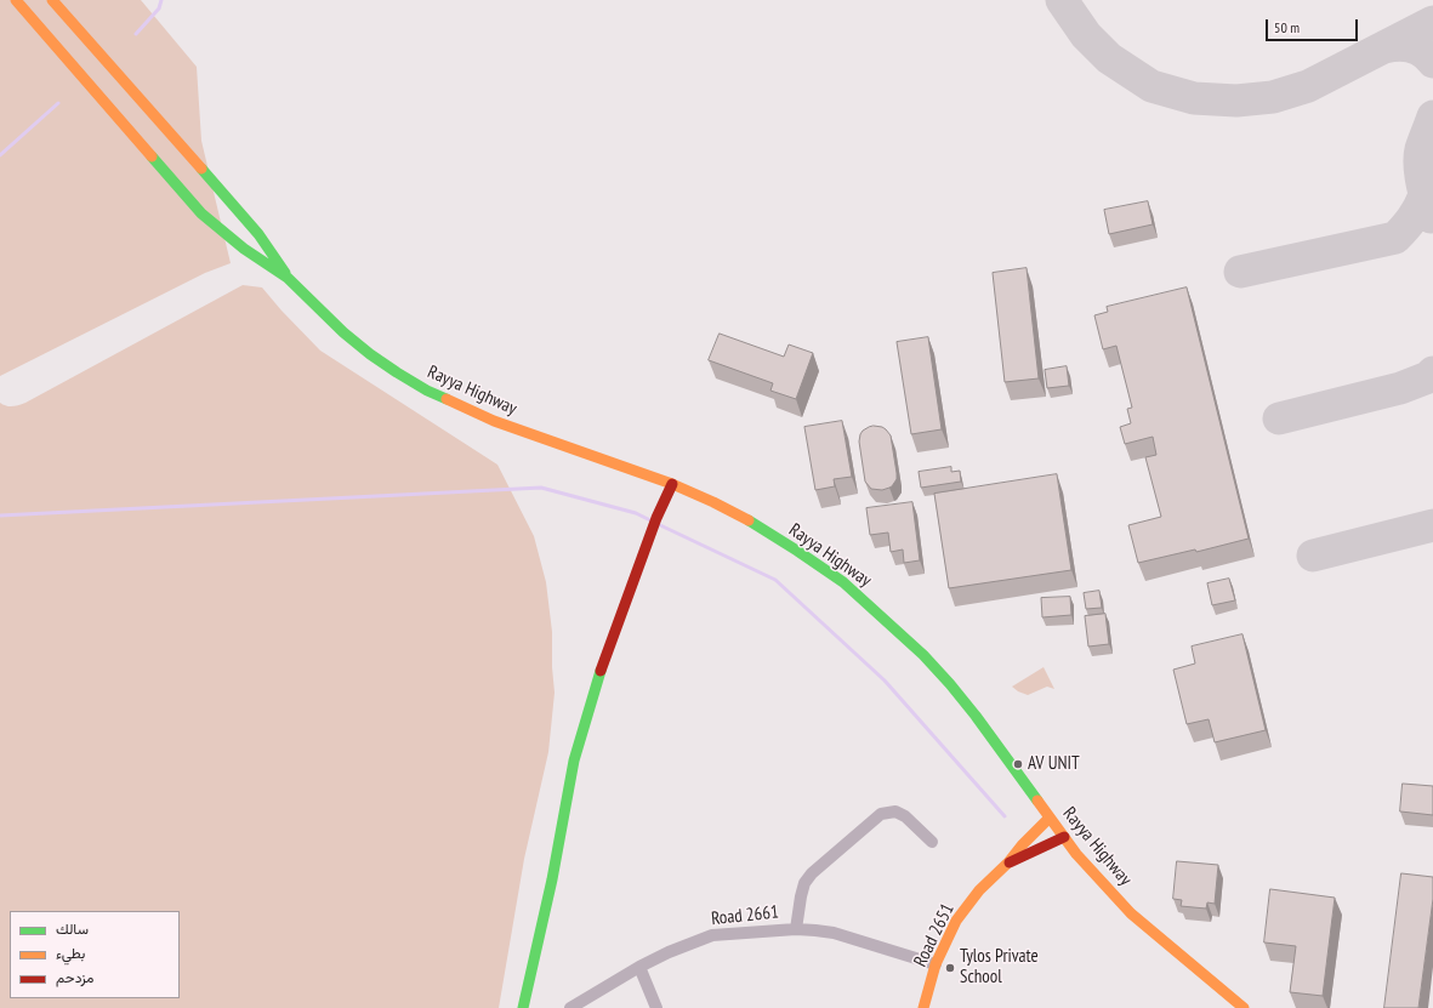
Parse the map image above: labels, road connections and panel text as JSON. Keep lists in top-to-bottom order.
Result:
{
  "streets": {
    "main road": ["Rayya Highway", "Road 2651"],
    "street": ["Road 2661"]
  },
  "crossings": [
    ["Rayya Highway", "Road 2651"],
    ["Road 2661", "Road 2651"]
  ],
  "places": ["AV UNIT", "Tylos Private School"],
  "legend": ["سالك", "بطيء", "مزدحم"],
  "scale_bar": "50 m"
}
